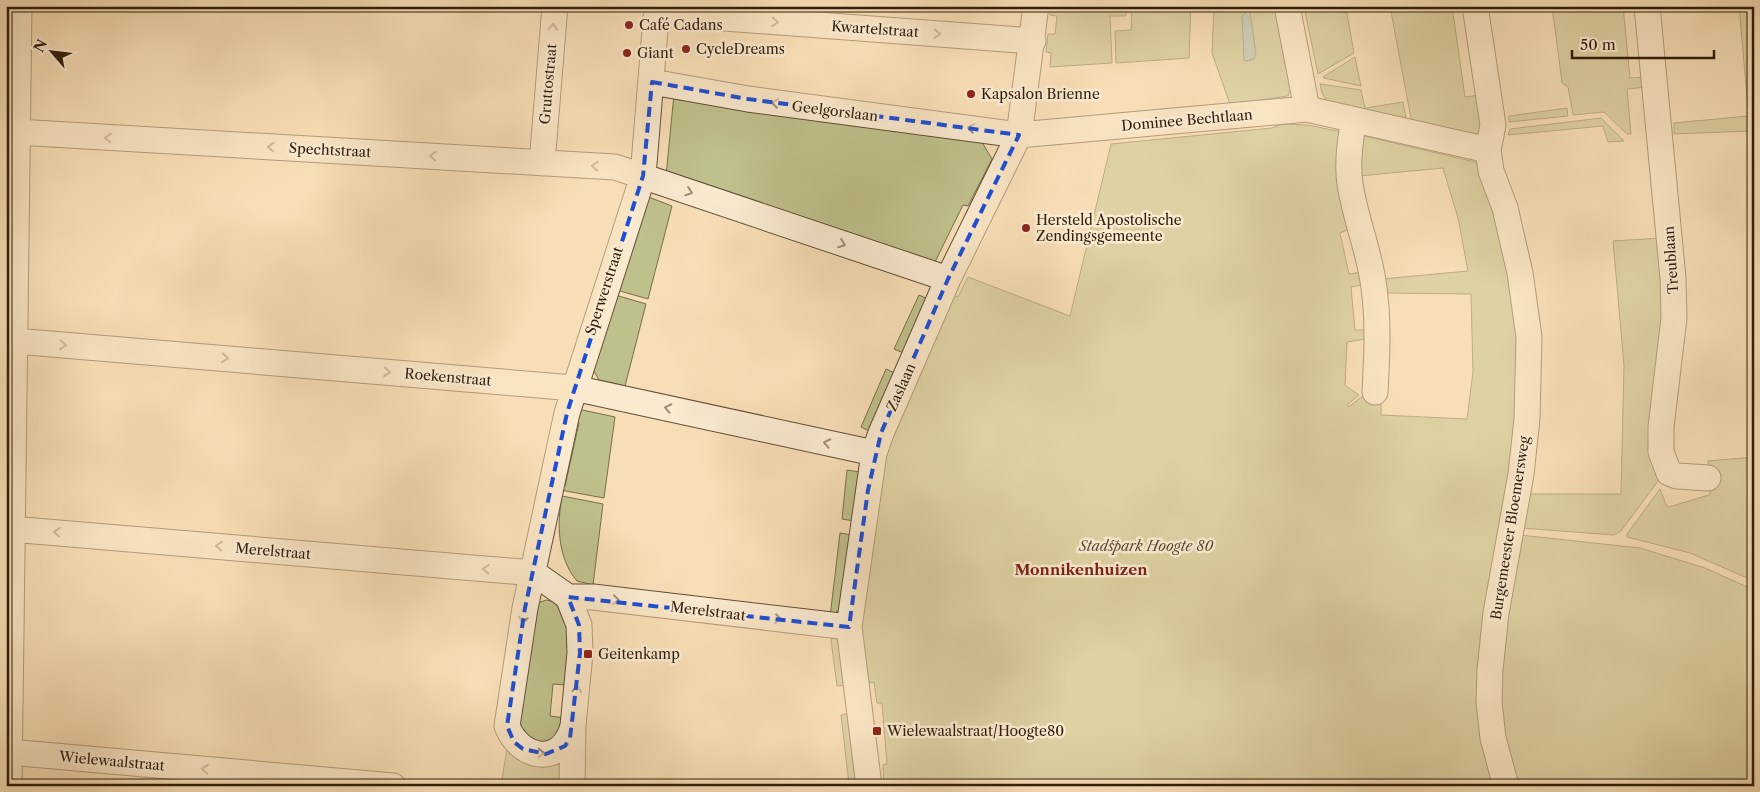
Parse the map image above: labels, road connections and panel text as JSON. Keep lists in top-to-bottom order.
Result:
{
  "streets": {
    "street": [
      "Kwartelstraat",
      "Gruttostraat",
      "Geelgorslaan",
      "Dominee Bechtlaan",
      "Spechtstraat",
      "Treublaan",
      "Sperwerstraat",
      "Roekenstraat",
      "Zaslaan",
      "Burgemeester Bloemersweg",
      "Merelstraat",
      "Wielewaalstraat"
    ]
  },
  "crossings": [
    ["Kwartelstraat", "Sperwerstraat"],
    ["Kwartelstraat", "Zaslaan"],
    ["Gruttostraat", "Spechtstraat"],
    ["Geelgorslaan", "Dominee Bechtlaan"],
    ["Geelgorslaan", "Sperwerstraat"],
    ["Geelgorslaan", "Zaslaan"],
    ["Dominee Bechtlaan", "Zaslaan"],
    ["Dominee Bechtlaan", "Burgemeester Bloemersweg"],
    ["Spechtstraat", "Sperwerstraat"],
    ["Sperwerstraat", "Roekenstraat"],
    ["Sperwerstraat", "Merelstraat"],
    ["Roekenstraat", "Zaslaan"],
    ["Zaslaan", "Merelstraat"]
  ],
  "one_way": ["Gruttostraat", "Spechtstraat", "Wielewaalstraat"],
  "districts": ["Monnikenhuizen"],
  "parks": ["Stadspark Hoogte 80"],
  "places": {
    "other": [
      "Café Cadans",
      "CycleDreams",
      "Giant",
      "Kapsalon Brienne",
      "Hersteld Apostolische Zendingsgemeente"
    ],
    "transit": ["Geitenkamp", "Wielewaalstraat/Hoogte80"]
  },
  "scale_bar": "50 m",
  "north": "top left"
}
